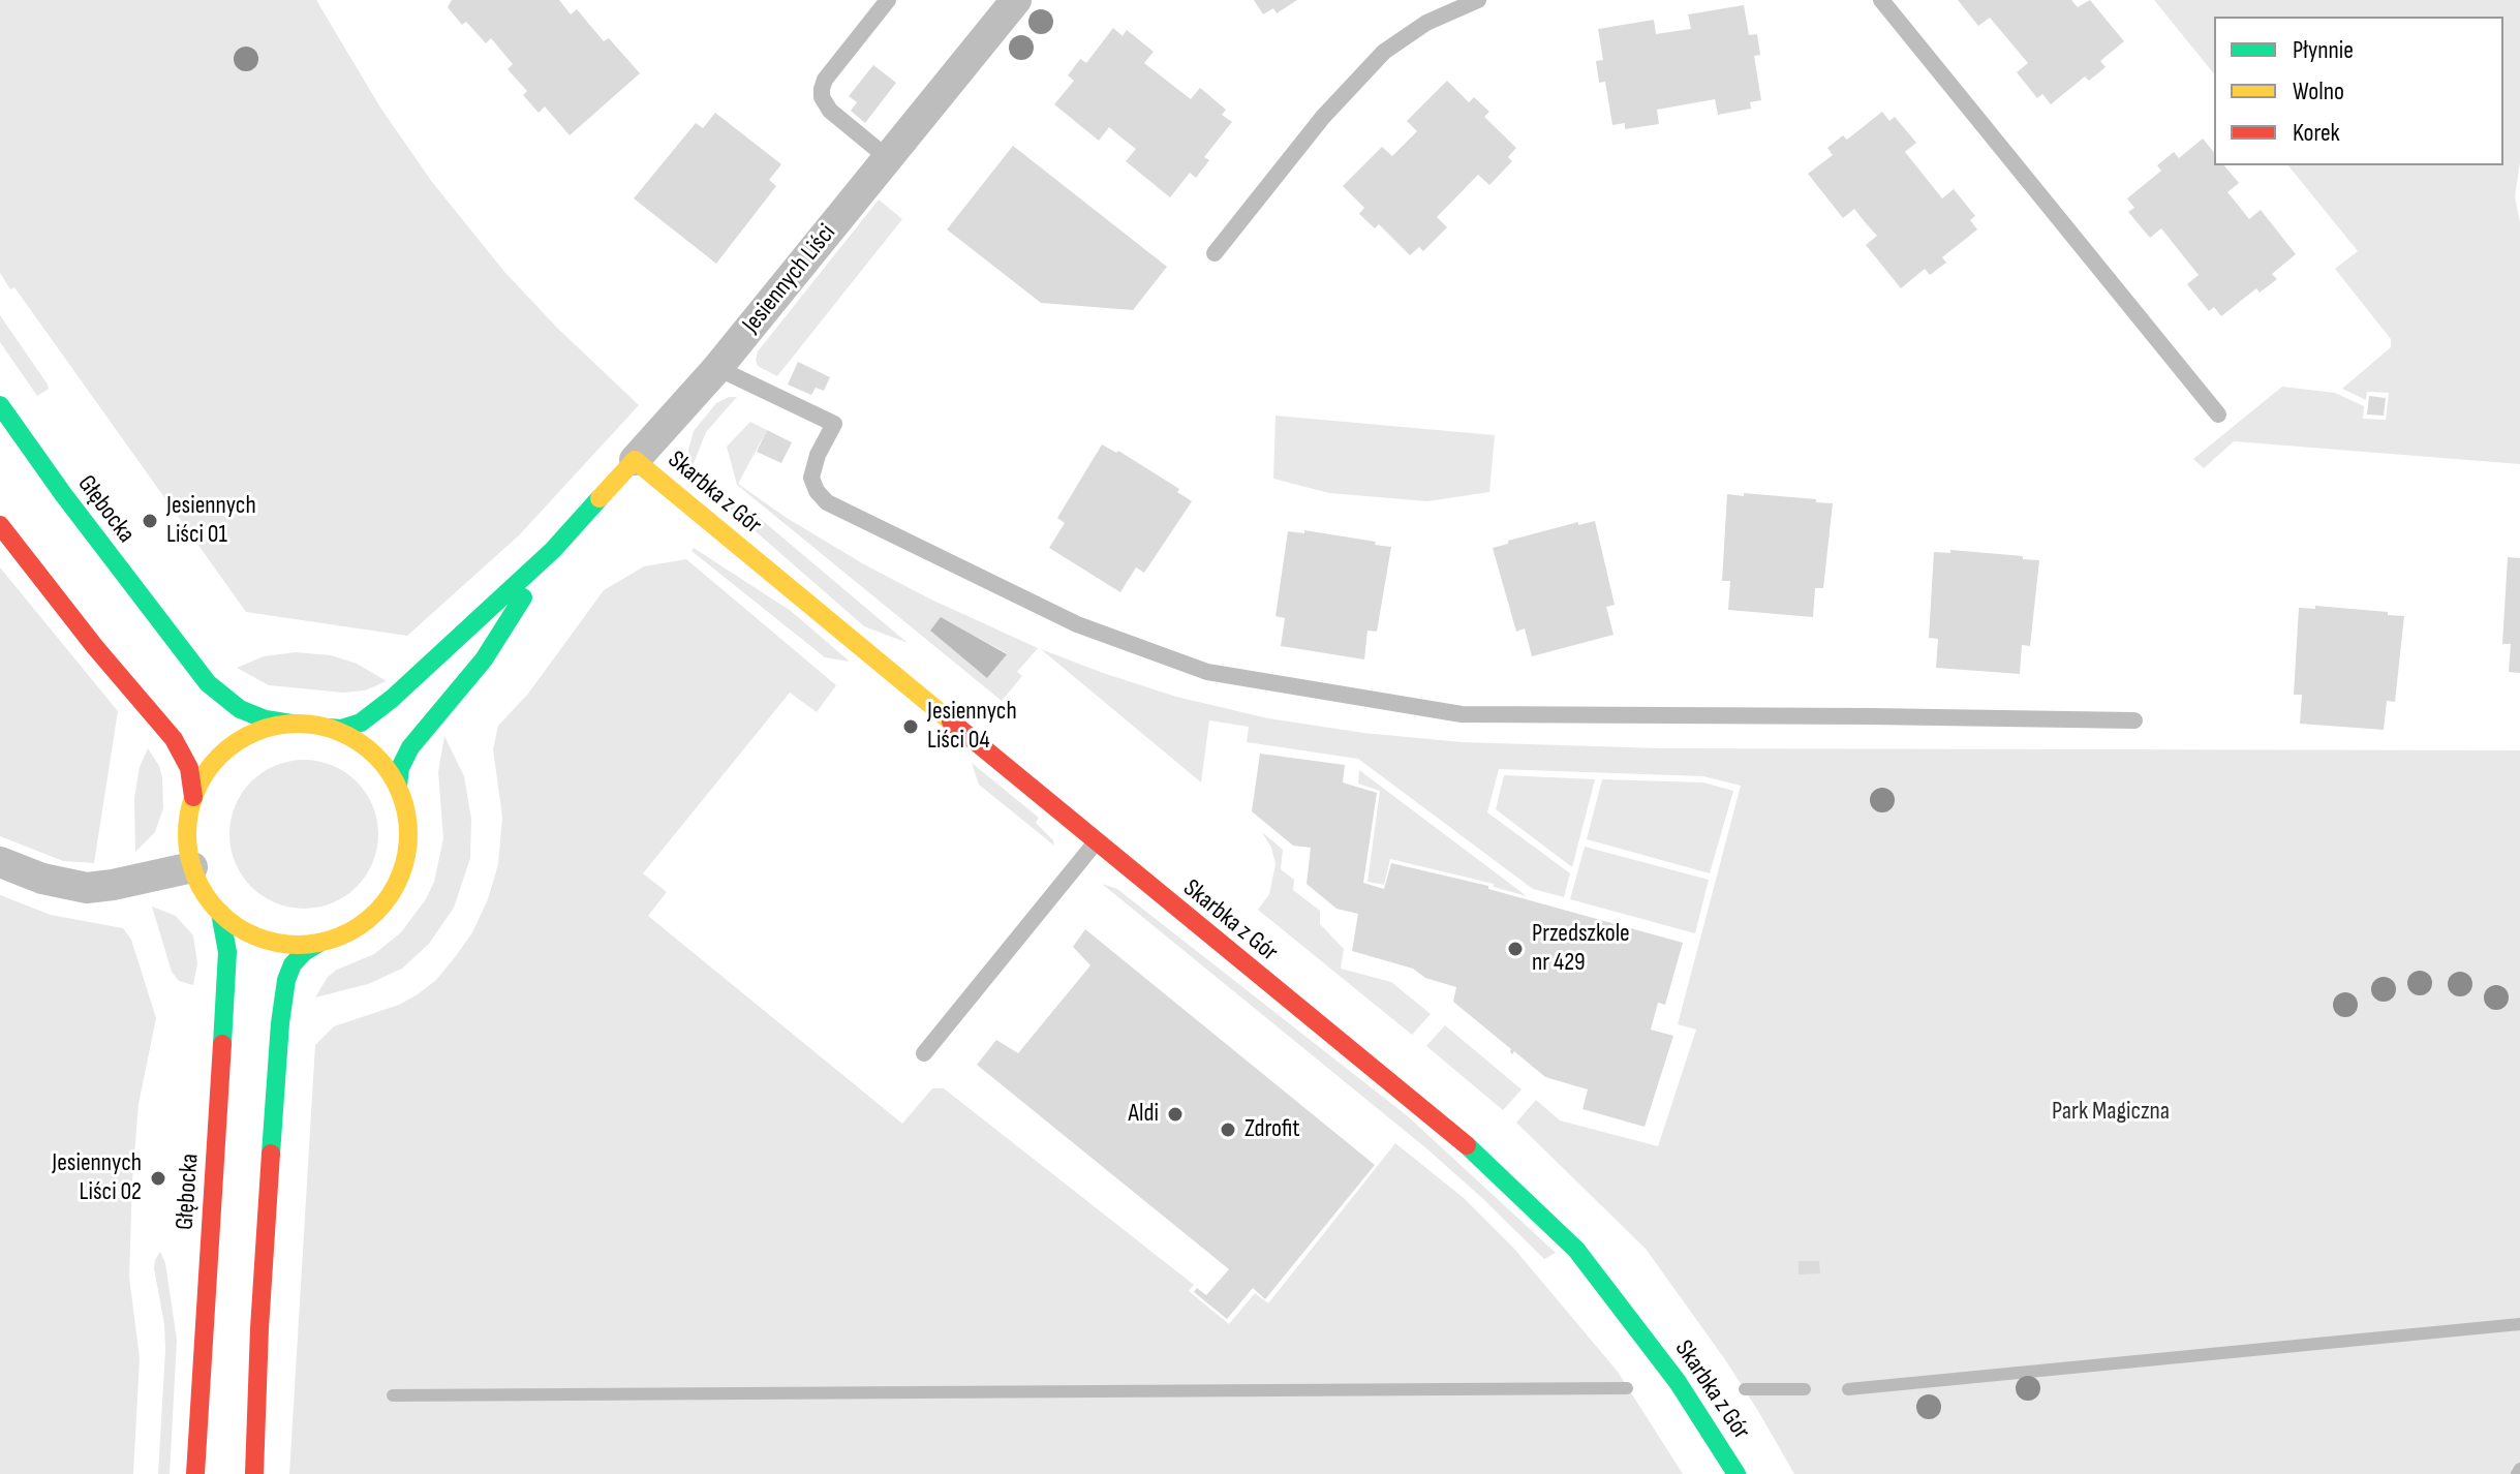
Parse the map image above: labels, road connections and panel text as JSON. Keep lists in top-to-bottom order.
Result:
{
  "streets": {
    "street": ["Jesiennych Liści", "Skarbka z Gór", "Głębocka"]
  },
  "crossings": [
    ["Jesiennych Liści", "Skarbka z Gór"],
    ["Jesiennych Liści", "Głębocka"]
  ],
  "parks": ["Park Magiczna"],
  "places": [
    "Jesiennych Liści 01",
    "Jesiennych Liści 04",
    "Przedszkole nr 429",
    "Aldi",
    "Zdrofit",
    "Jesiennych Liści 02"
  ],
  "legend": ["Płynnie", "Wolno", "Korek"]
}
